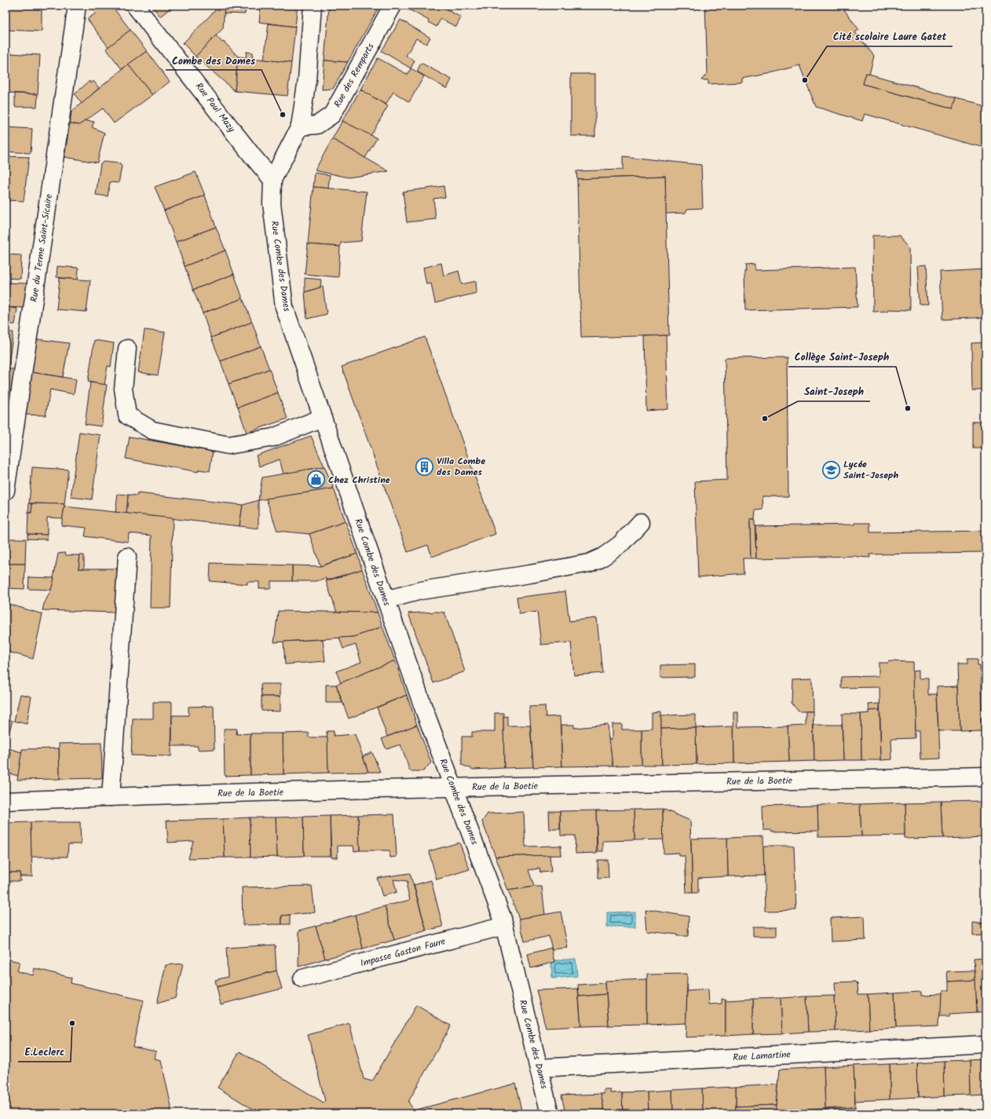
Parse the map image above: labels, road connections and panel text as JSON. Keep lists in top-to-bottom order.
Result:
{
  "streets": {
    "street": [
      "Rue des Remparts",
      "Rue Paul Mazy",
      "Rue du Terme Saint-Sicaire",
      "Rue Combe des Dames",
      "Rue de la Boetie",
      "Impasse Gaston Faure",
      "Rue Lamartine"
    ]
  },
  "crossings": [
    ["Rue des Remparts", "Rue Combe des Dames"],
    ["Rue Paul Mazy", "Rue Combe des Dames"],
    ["Rue Combe des Dames", "Rue de la Boetie"],
    ["Rue Combe des Dames", "Impasse Gaston Faure"],
    ["Rue Combe des Dames", "Rue Lamartine"]
  ],
  "places": {
    "other": [
      "Cité scolaire Laure Gatet",
      "Combe des Dames",
      "Collège Saint-Joseph",
      "Saint-Joseph",
      "E.Leclerc"
    ],
    "building": ["Villa Combe des Dames"],
    "school or university": ["Lycée Saint-Joseph"],
    "shop": ["Chez Christine"]
  }
}
